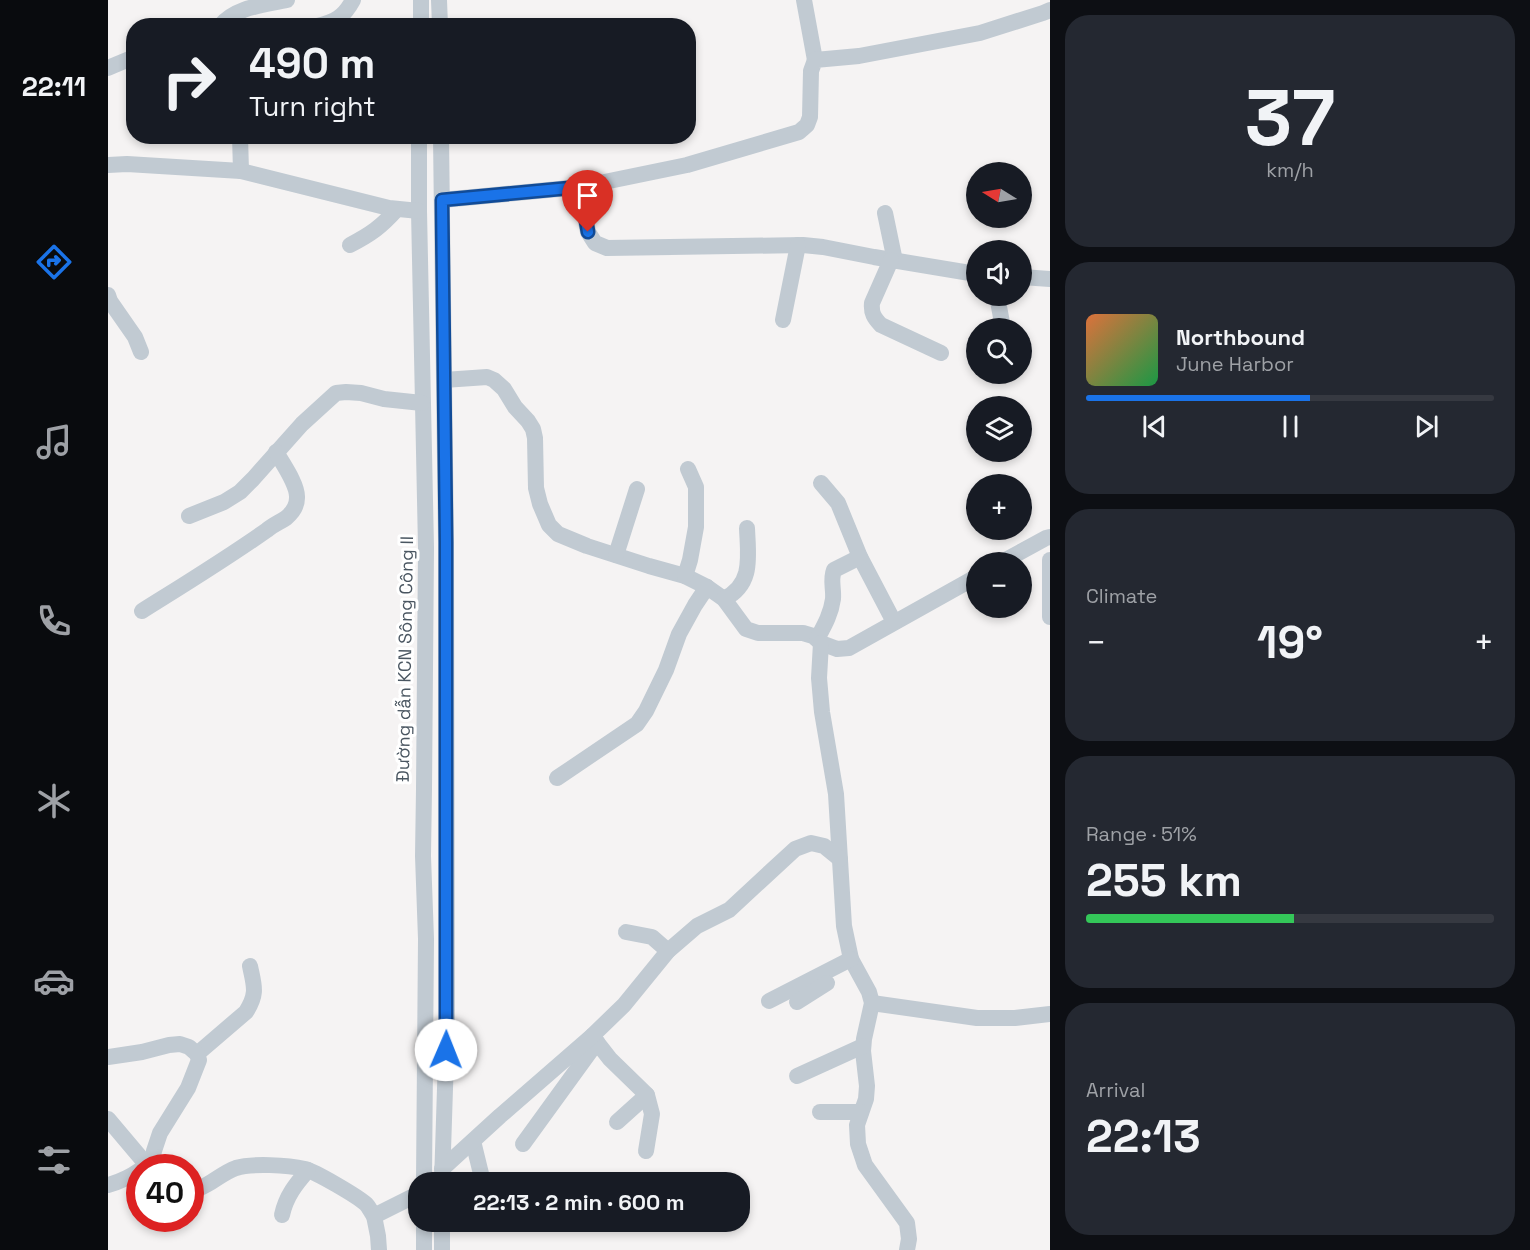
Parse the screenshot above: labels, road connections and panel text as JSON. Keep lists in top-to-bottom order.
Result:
{
  "streets": {
    "street": ["Đường dẫn KCN Sông Công II"]
  },
  "north": "left",
  "page": {
    "tabs": "22:11",
    "tile": [
      ["37", "km/h"],
      "Climate",
      ["Range · 51%", "255 km"],
      ["Arrival", "22:13"]
    ],
    "turn": ["490 m", "Turn right"],
    "map_buttons": ["+", "−"],
    "song": ["Northbound", "June Harbor"],
    "heat": ["−", "19°", "+"],
    "limit": "40",
    "trip": "22:13 · 2 min · 600 m"
  }
}
